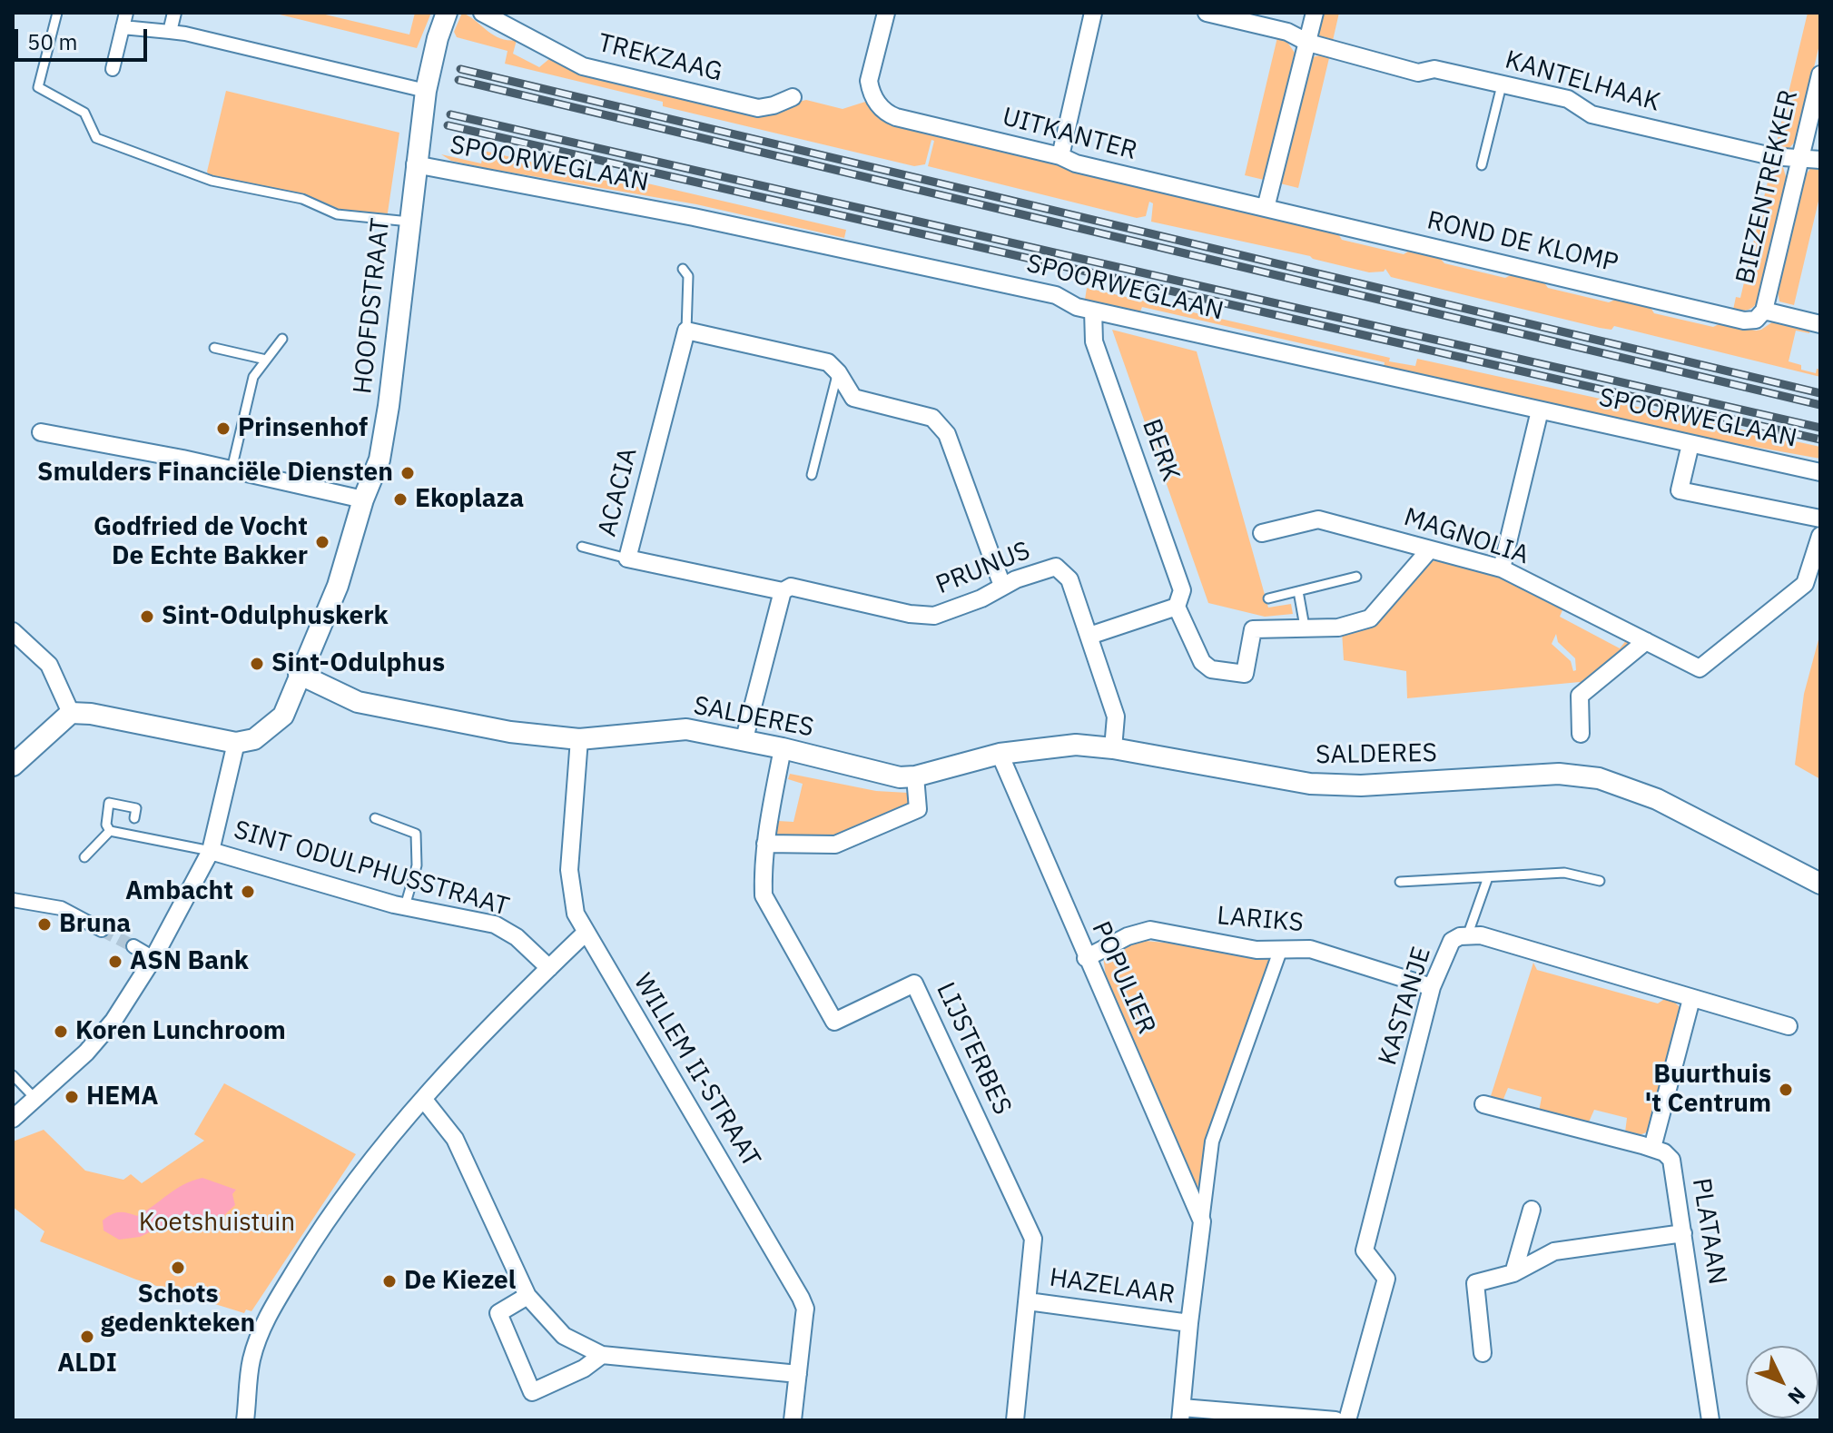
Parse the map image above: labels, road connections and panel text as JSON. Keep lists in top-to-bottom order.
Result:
{
  "streets": {
    "street": [
      "TREKZAAG",
      "KANTELHAAK",
      "UITKANTER",
      "SPOORWEGLAAN",
      "BIEZENTREKKER",
      "ROND DE KLOMP",
      "HOOFDSTRAAT",
      "BERK",
      "ACACIA",
      "MAGNOLIA",
      "PRUNUS",
      "SALDERES",
      "SINT ODULPHUSSTRAAT",
      "LARIKS",
      "POPULIER",
      "KASTANJE",
      "LIJSTERBES",
      "WILLEM II-STRAAT",
      "PLATAAN",
      "HAZELAAR"
    ]
  },
  "crossings": [
    ["KANTELHAAK", "BIEZENTREKKER"],
    ["UITKANTER", "ROND DE KLOMP"],
    ["SPOORWEGLAAN", "HOOFDSTRAAT"],
    ["SPOORWEGLAAN", "BERK"],
    ["BIEZENTREKKER", "ROND DE KLOMP"],
    ["HOOFDSTRAAT", "SALDERES"],
    ["BERK", "MAGNOLIA"],
    ["ACACIA", "PRUNUS"],
    ["PRUNUS", "SALDERES"],
    ["SALDERES", "POPULIER"],
    ["SALDERES", "LIJSTERBES"],
    ["SALDERES", "WILLEM II-STRAAT"],
    ["LARIKS", "POPULIER"],
    ["LARIKS", "KASTANJE"],
    ["LIJSTERBES", "HAZELAAR"]
  ],
  "parks": ["Koetshuistuin"],
  "places": [
    "Prinsenhof",
    "Smulders Financiële Diensten",
    "Ekoplaza",
    "Godfried de Vocht De Echte Bakker",
    "Sint-Odulphuskerk",
    "Sint-Odulphus",
    "Ambacht",
    "Bruna",
    "ASN Bank",
    "Koren Lunchroom",
    "Buurthuis 't Centrum",
    "HEMA",
    "Schots gedenkteken",
    "De Kiezel",
    "ALDI"
  ],
  "scale_bar": "50 m",
  "north": "bottom right"
}
